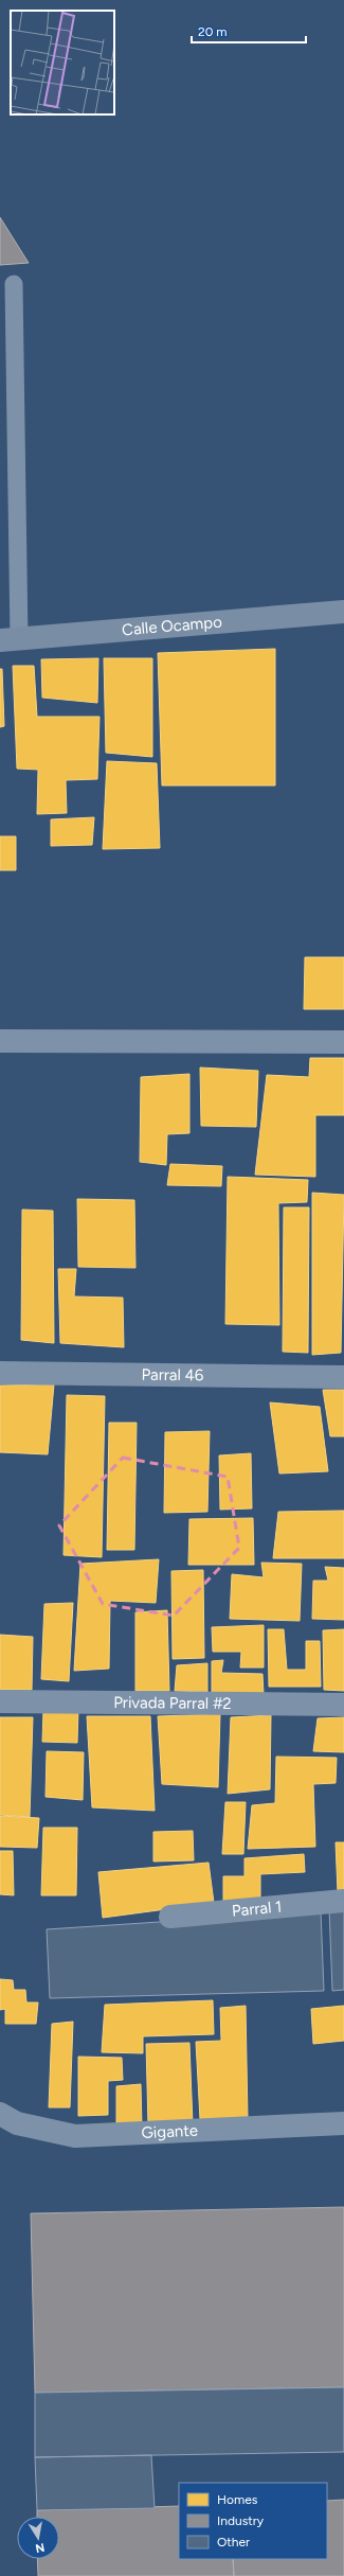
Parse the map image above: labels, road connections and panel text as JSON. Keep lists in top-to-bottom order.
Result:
{
  "streets": {
    "street": [
      "Calle Ocampo",
      "Parral 46",
      "Privada Parral #2",
      "Parral 1",
      "Gigante"
    ]
  },
  "legend": ["Homes", "Industry", "Other"],
  "scale_bar": "20 m",
  "north": "bottom"
}
